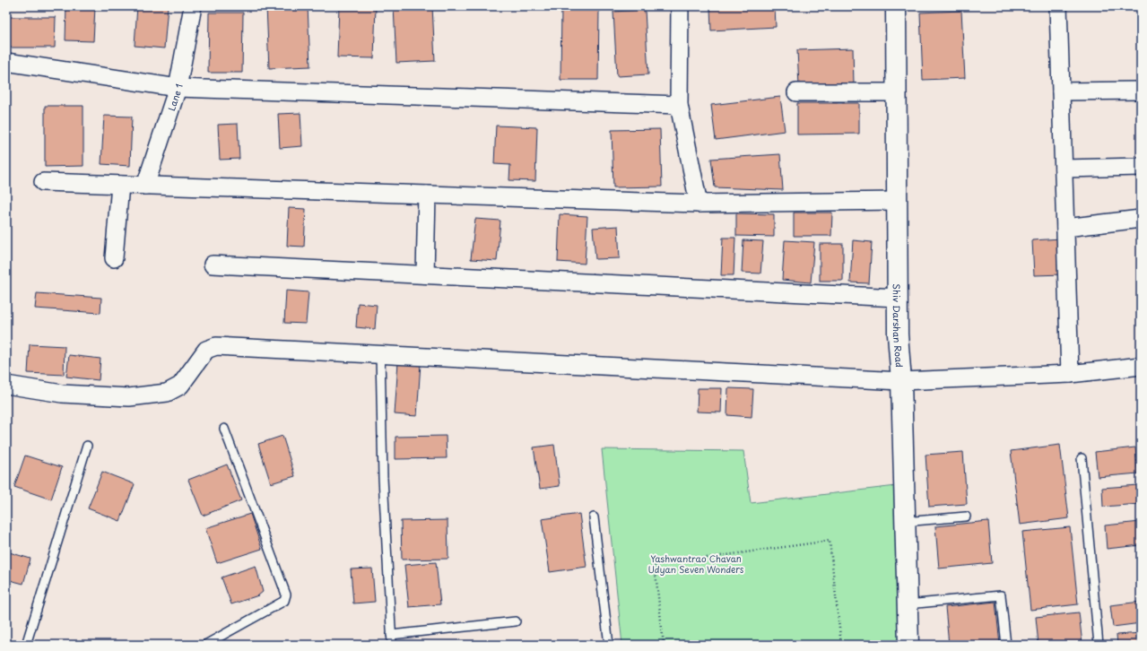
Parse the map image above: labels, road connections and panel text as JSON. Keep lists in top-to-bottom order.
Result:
{
  "streets": {
    "street": ["Lane 1", "Shiv Darshan Road"]
  },
  "parks": ["Yashwantrao Chavan Udyan Seven Wonders"]
}
